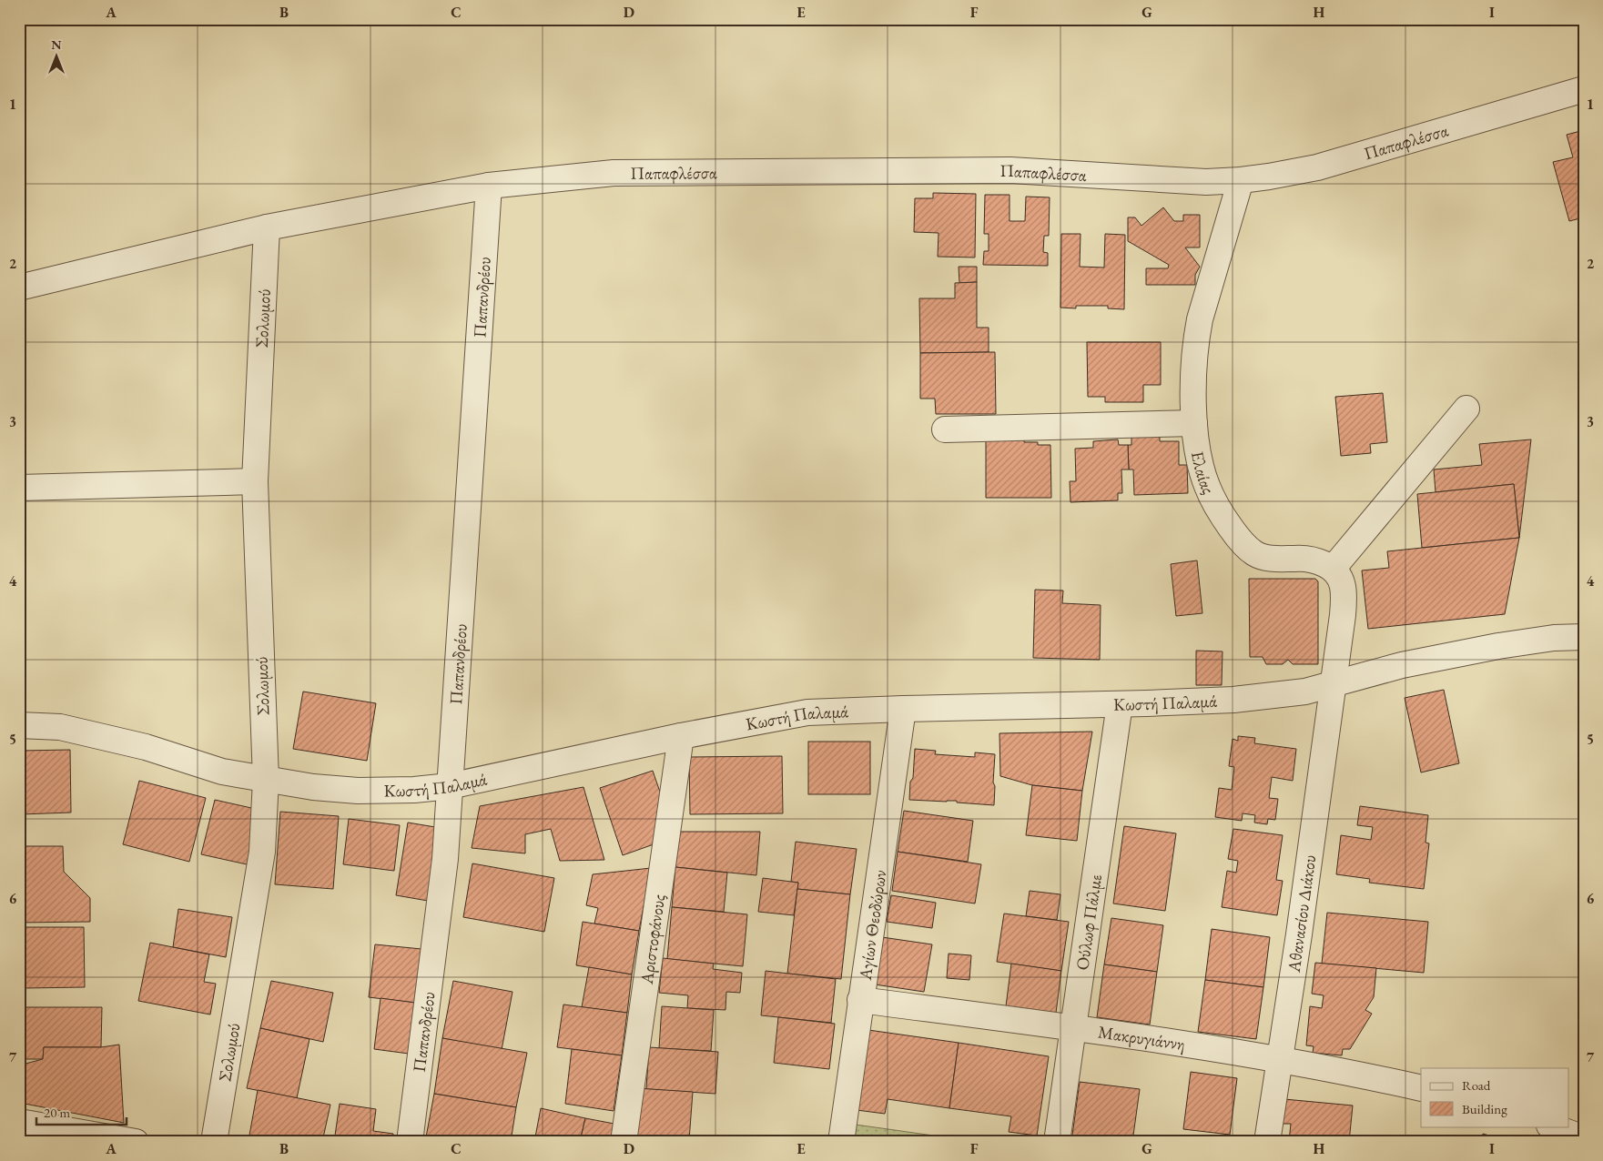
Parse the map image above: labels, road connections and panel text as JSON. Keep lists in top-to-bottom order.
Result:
{
  "streets": {
    "street": [
      "Παπαφλέσσα",
      "Παπανδρέου",
      "Σολωμού",
      "Ελαίας",
      "Κωστή Παλαμά",
      "Αθανασίου Διάκου",
      "Ούλωφ Πάλμε",
      "Αγίων Θεοδώρων",
      "Αριστοφάνους",
      "Μακρυγιάννη"
    ]
  },
  "crossings": [
    ["Παπαφλέσσα", "Παπανδρέου"],
    ["Παπαφλέσσα", "Σολωμού"],
    ["Παπαφλέσσα", "Ελαίας"],
    ["Παπανδρέου", "Κωστή Παλαμά"],
    ["Σολωμού", "Κωστή Παλαμά"],
    ["Κωστή Παλαμά", "Αθανασίου Διάκου"],
    ["Κωστή Παλαμά", "Ούλωφ Πάλμε"],
    ["Κωστή Παλαμά", "Αγίων Θεοδώρων"],
    ["Κωστή Παλαμά", "Αριστοφάνους"],
    ["Αθανασίου Διάκου", "Μακρυγιάννη"],
    ["Ούλωφ Πάλμε", "Μακρυγιάννη"],
    ["Αγίων Θεοδώρων", "Μακρυγιάννη"]
  ],
  "legend": ["Road", "Building"],
  "scale_bar": "20 m",
  "north": "top",
  "grid": {
    "columns": [
      "A",
      "B",
      "C",
      "D",
      "E",
      "F",
      "G",
      "H",
      "I"
    ],
    "rows": [
      "1",
      "2",
      "3",
      "4",
      "5",
      "6",
      "7"
    ]
  }
}
